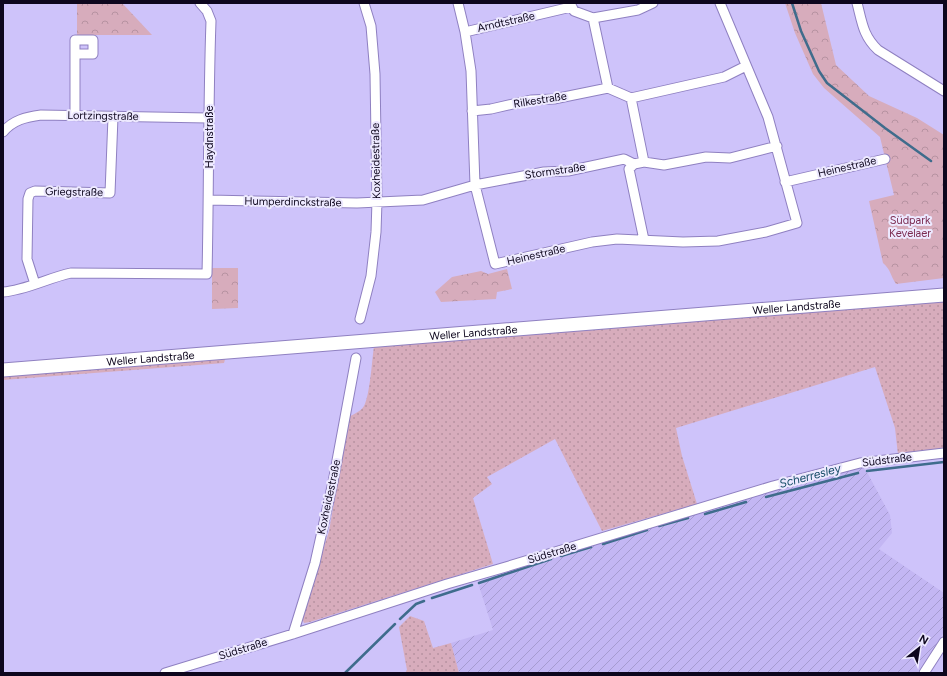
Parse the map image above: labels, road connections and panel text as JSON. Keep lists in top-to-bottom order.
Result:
{
  "streets": {
    "main road": ["Weller Landstraße"],
    "street": [
      "Arndtstraße",
      "Rilkestraße",
      "Lortzingstraße",
      "Haydnstraße",
      "Koxheidestraße",
      "Heinestraße",
      "Stormstraße",
      "Griegstraße",
      "Humperdinckstraße",
      "Südstraße"
    ]
  },
  "crossings": [
    ["Arndtstraße", "Heinestraße"],
    ["Rilkestraße", "Heinestraße"],
    ["Lortzingstraße", "Haydnstraße"],
    ["Lortzingstraße", "Griegstraße"],
    ["Haydnstraße", "Griegstraße"],
    ["Haydnstraße", "Humperdinckstraße"],
    ["Koxheidestraße", "Stormstraße"],
    ["Koxheidestraße", "Humperdinckstraße"],
    ["Koxheidestraße", "Südstraße"],
    ["Heinestraße", "Stormstraße"],
    ["Stormstraße", "Humperdinckstraße"]
  ],
  "water": ["Scherresley"],
  "parks": ["Südpark Kevelaer"],
  "north": "top right"
}
